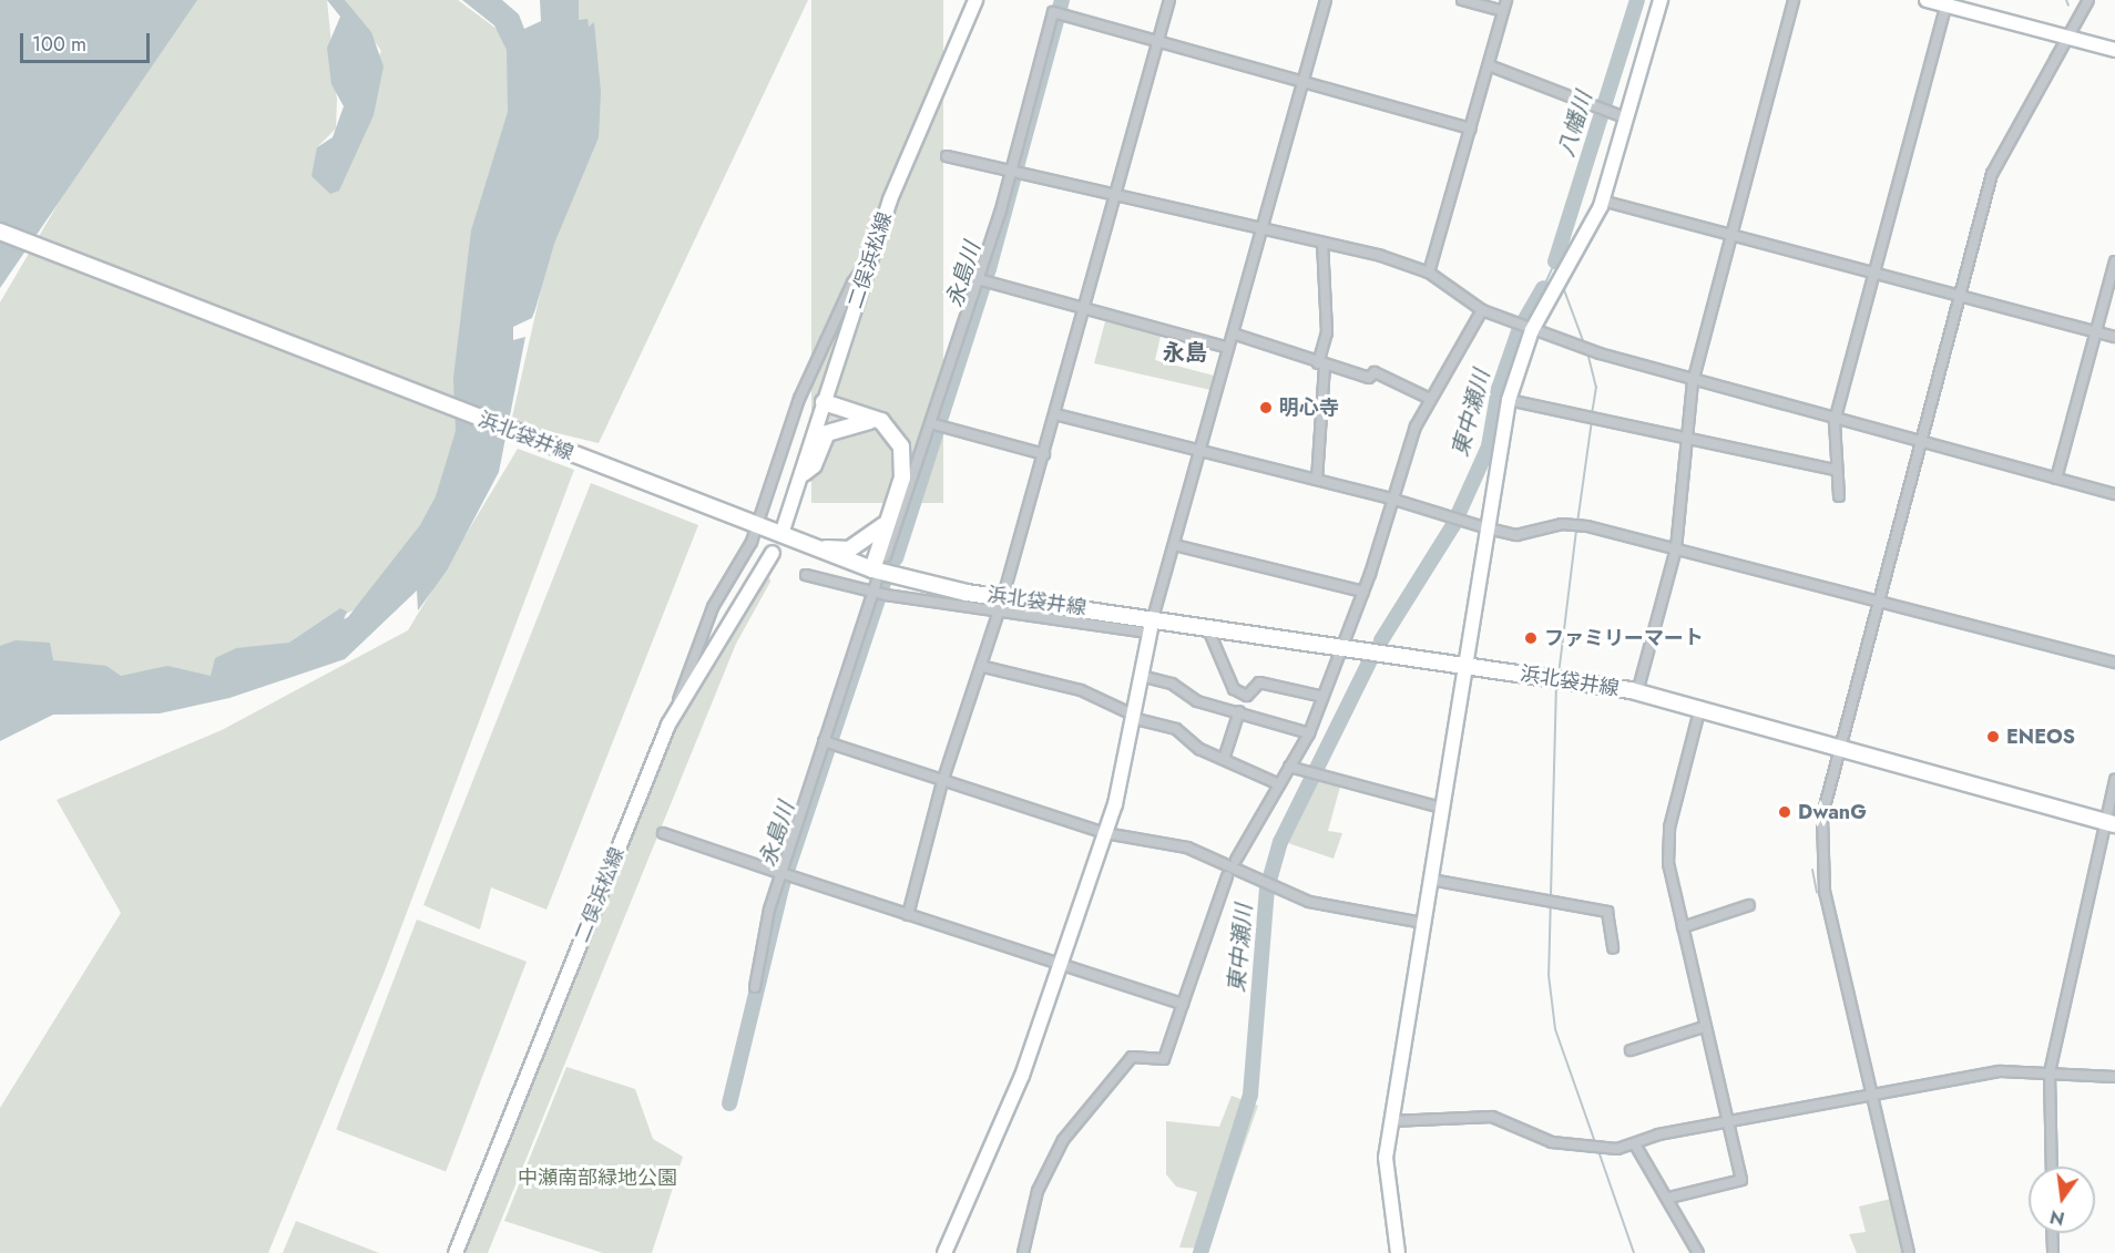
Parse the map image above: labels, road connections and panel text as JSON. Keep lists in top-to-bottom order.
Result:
{
  "streets": {
    "main road": ["浜北袋井線"],
    "street": ["二俣浜松線"]
  },
  "districts": ["永島"],
  "water": ["八幡川", "永島川", "東中瀬川"],
  "parks": ["中瀬南部緑地公園"],
  "places": [
    "明心寺",
    "ファミリーマート",
    "ENEOS",
    "DwanG"
  ],
  "scale_bar": "100 m",
  "north": "bottom"
}
